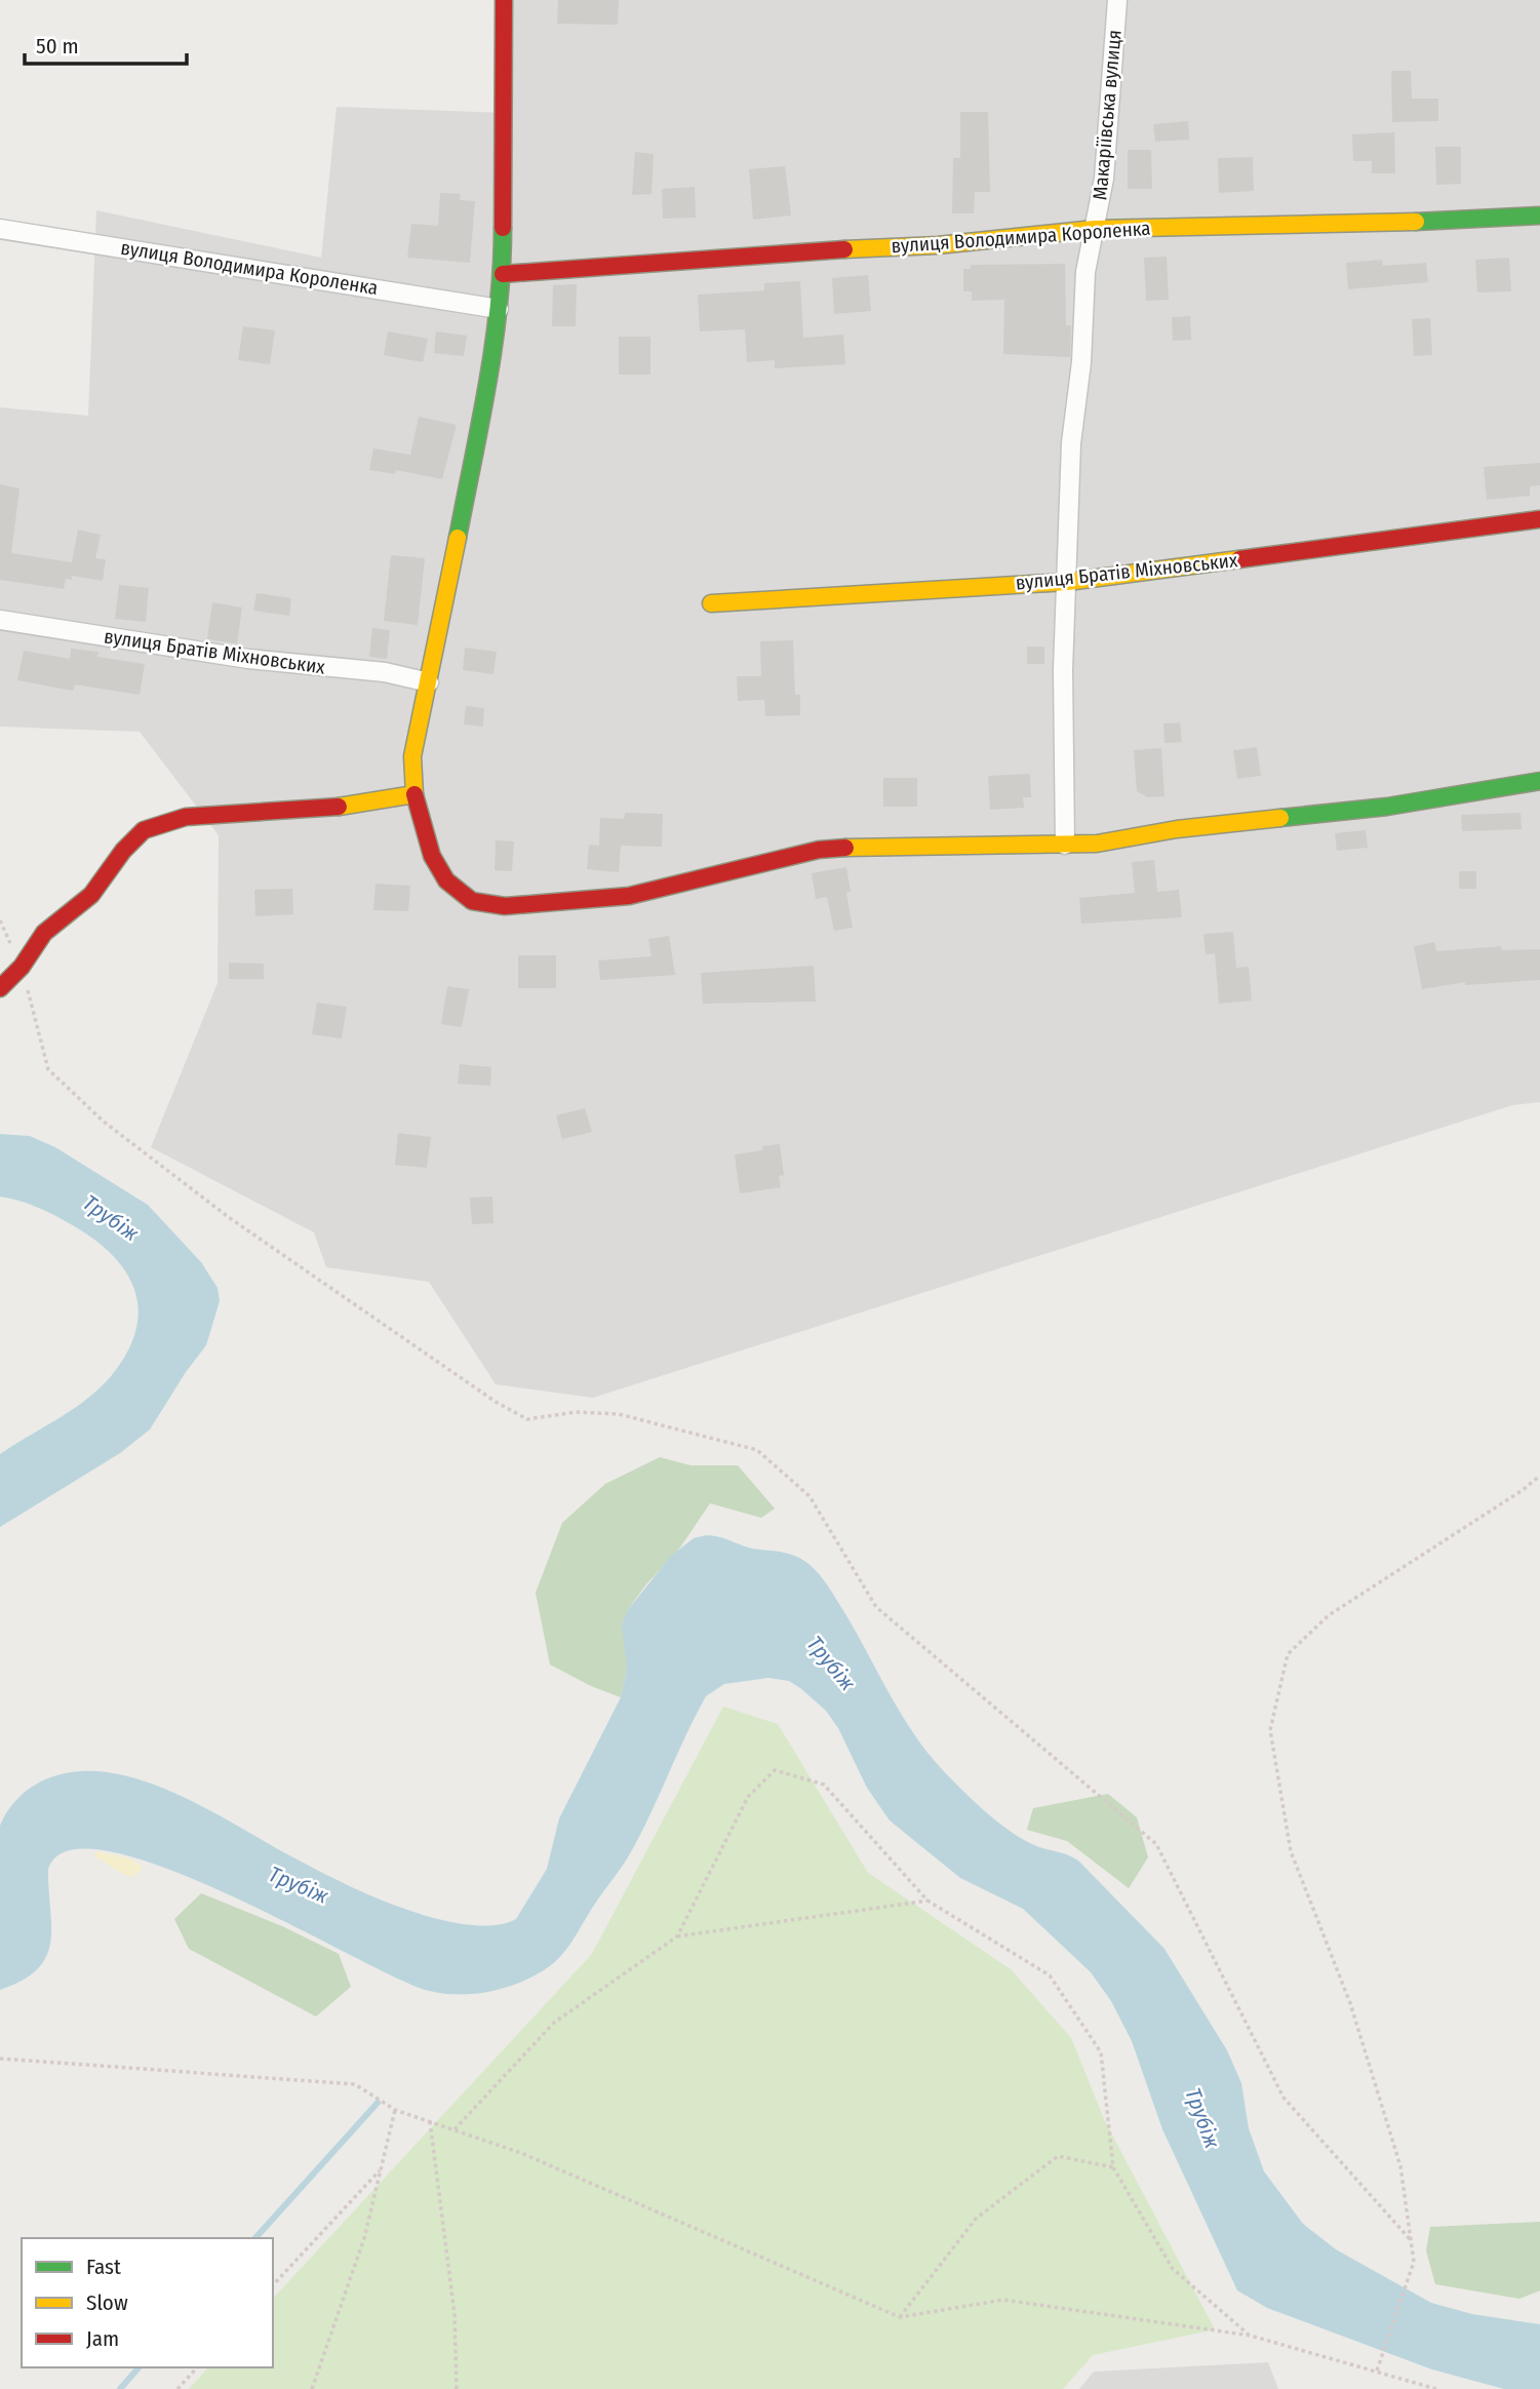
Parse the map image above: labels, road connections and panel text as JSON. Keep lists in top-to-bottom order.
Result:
{
  "streets": {
    "street": ["Макаріївська вулиця", "вулиця Володимира Короленка", "вулиця Братів Міхновських"]
  },
  "crossings": [
    ["Макаріївська вулиця", "вулиця Володимира Короленка"],
    ["Макаріївська вулиця", "вулиця Братів Міхновських"]
  ],
  "water": ["Трубіж"],
  "legend": ["Fast", "Slow", "Jam"],
  "scale_bar": "50 m"
}
